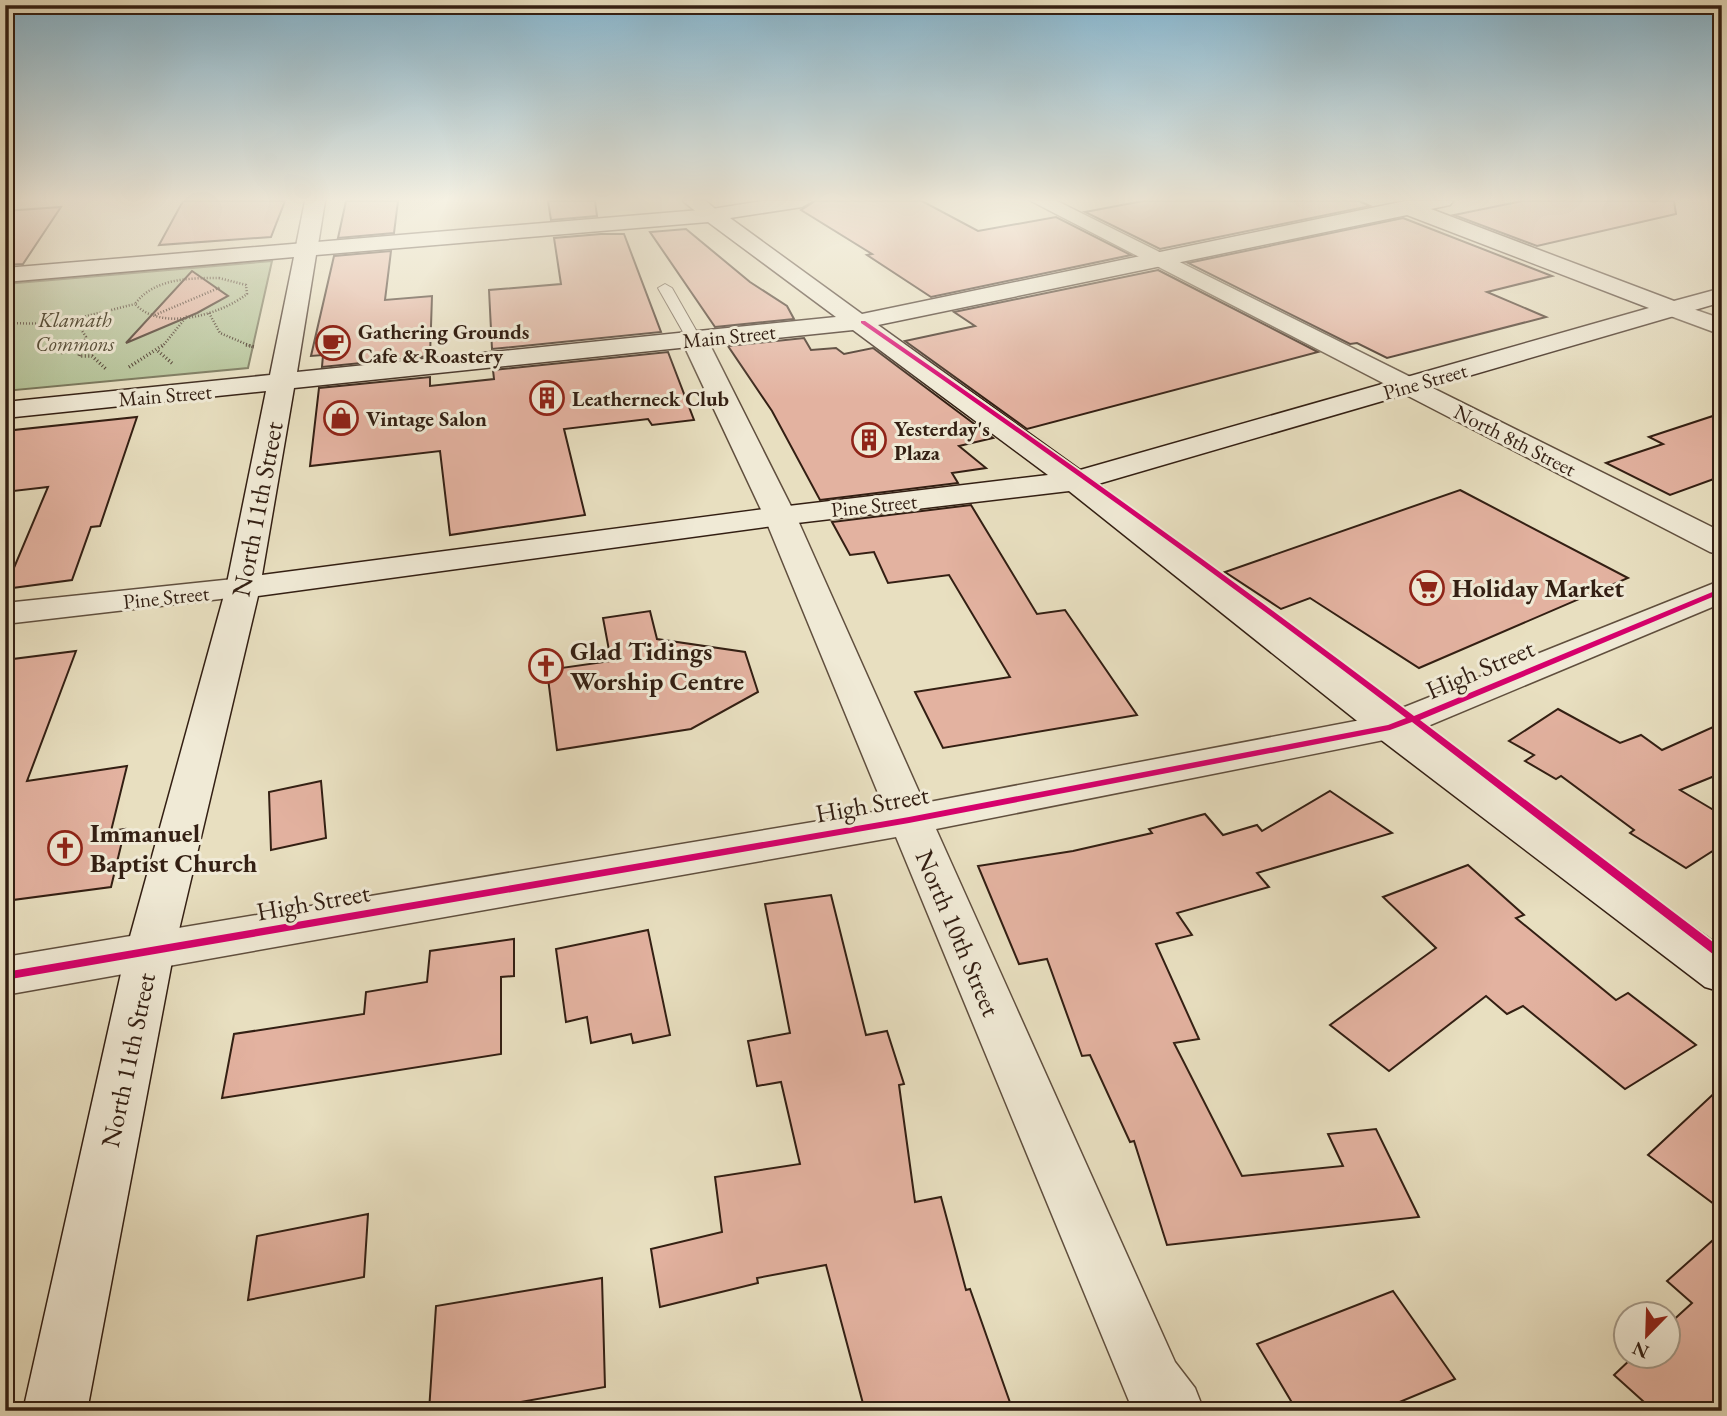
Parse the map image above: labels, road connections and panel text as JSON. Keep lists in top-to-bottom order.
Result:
{
  "streets": {
    "street": [
      "Main Street",
      "Pine Street",
      "North 8th Street",
      "North 11th Street",
      "High Street",
      "North 10th Street"
    ]
  },
  "crossings": [
    ["Main Street", "North 11th Street"],
    ["Main Street", "North 10th Street"],
    ["Pine Street", "North 8th Street"],
    ["Pine Street", "North 11th Street"],
    ["Pine Street", "North 10th Street"],
    ["North 11th Street", "High Street"],
    ["High Street", "North 10th Street"]
  ],
  "parks": ["Klamath Commons"],
  "places": {
    "cafe": ["Gathering Grounds Cafe & Roastery"],
    "building": ["Leatherneck Club", "Yesterday's Plaza"],
    "shop": ["Vintage Salon"],
    "supermarket": ["Holiday Market"],
    "church": ["Glad Tidings Worship Centre", "Immanuel Baptist Church"]
  },
  "north": "bottom left"
}
